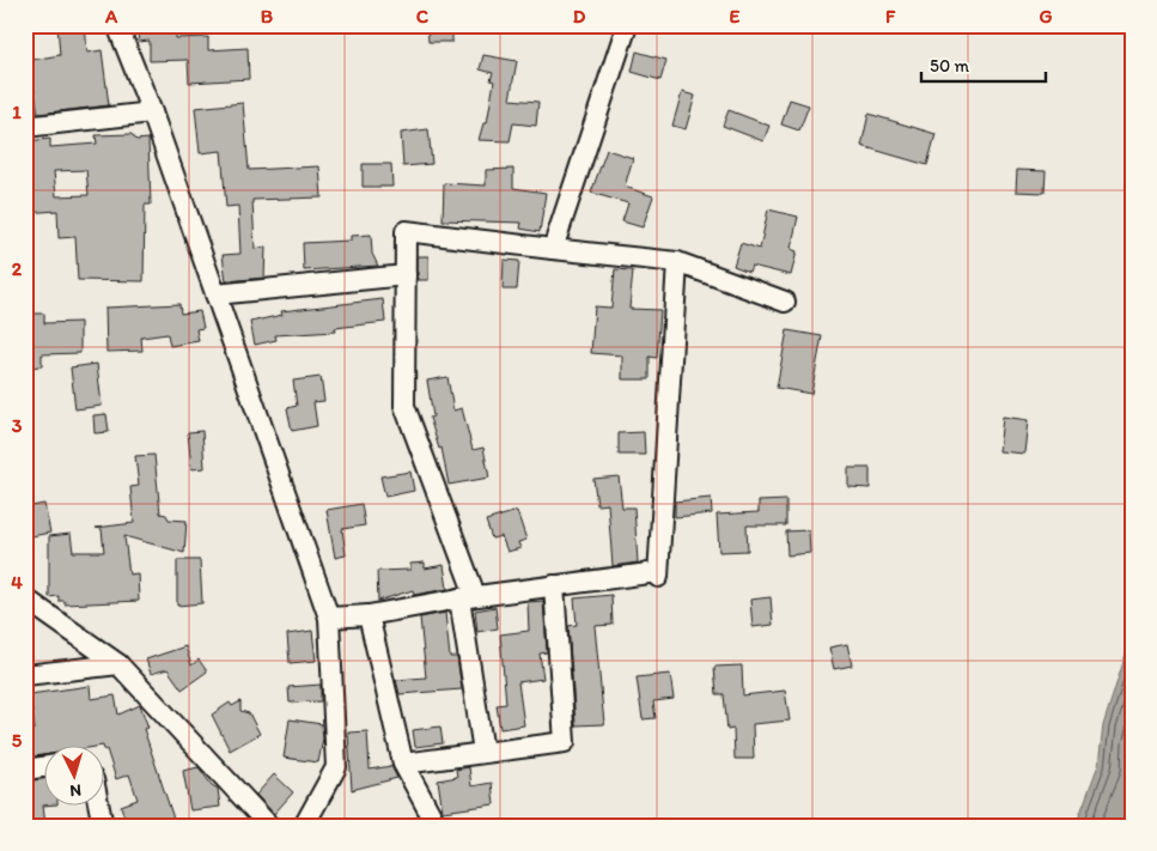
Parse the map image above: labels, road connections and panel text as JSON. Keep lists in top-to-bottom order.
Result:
{
  "scale_bar": "50 m",
  "north": "bottom",
  "grid": {
    "columns": [
      "A",
      "B",
      "C",
      "D",
      "E",
      "F",
      "G"
    ],
    "rows": [
      "1",
      "2",
      "3",
      "4",
      "5"
    ]
  }
}
